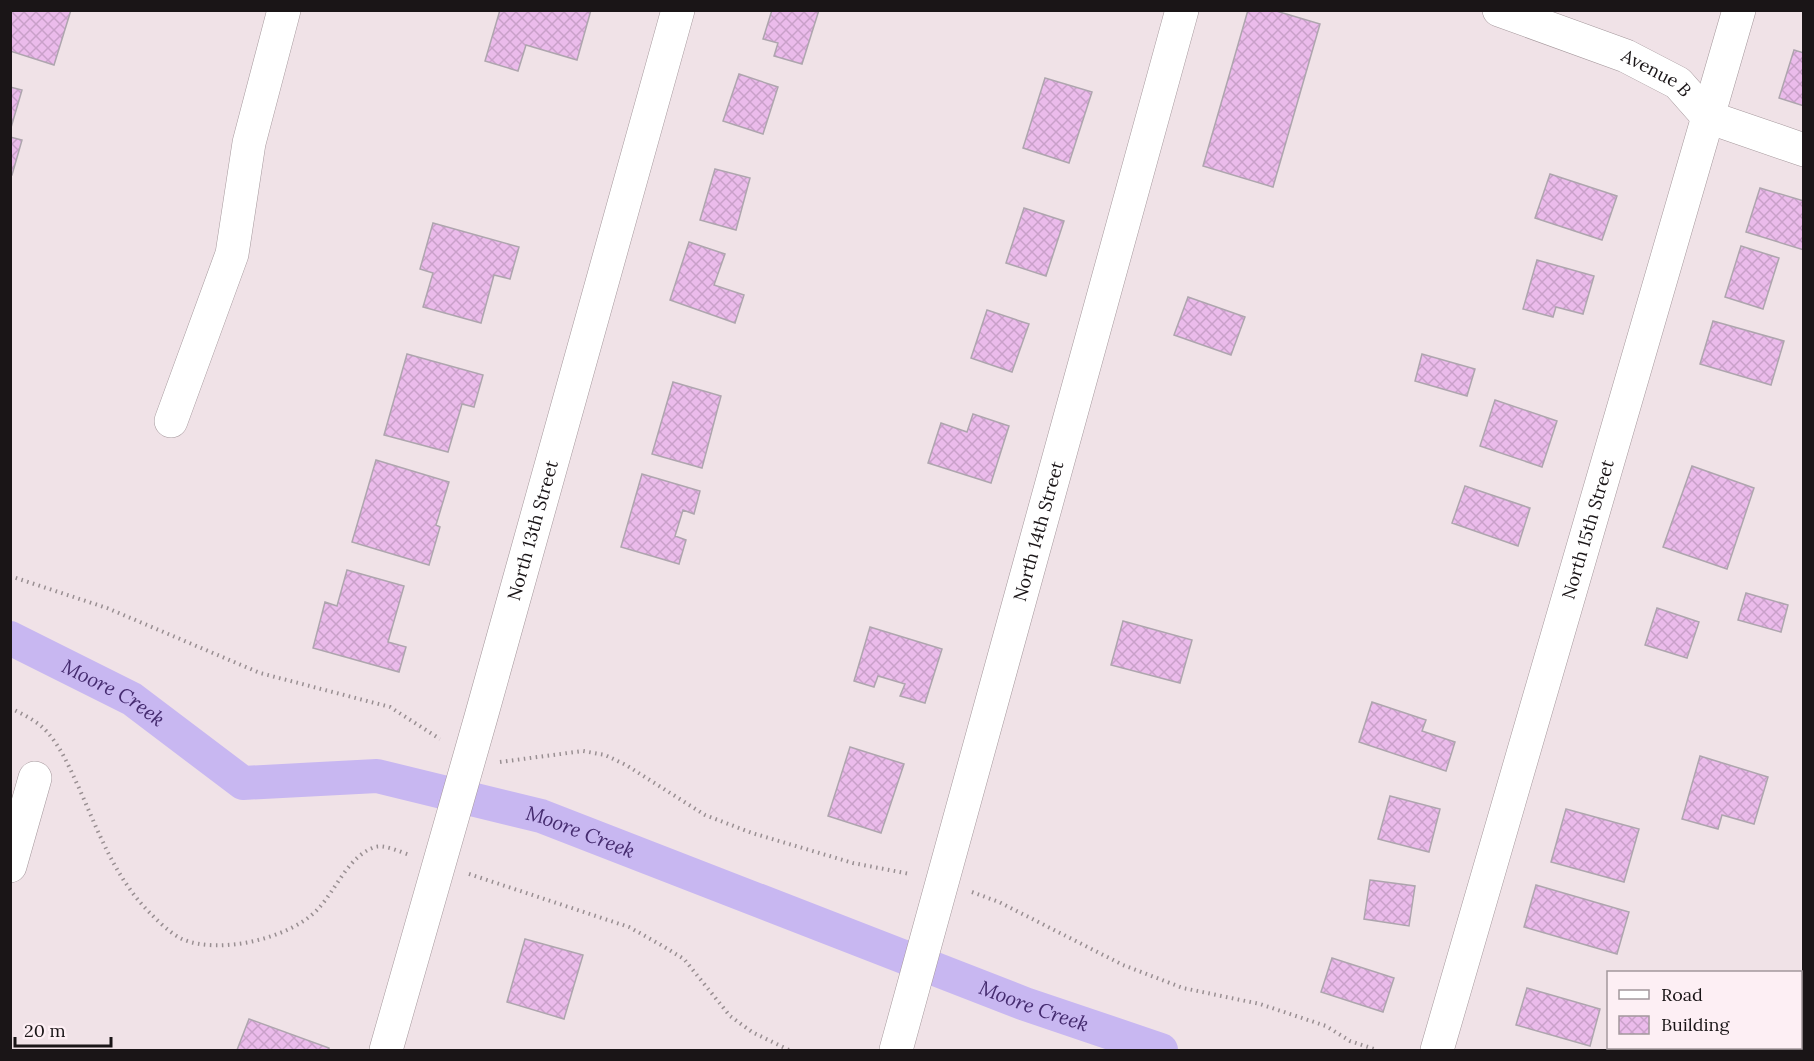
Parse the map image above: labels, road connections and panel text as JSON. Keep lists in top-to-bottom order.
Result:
{
  "streets": {
    "street": [
      "Avenue B",
      "North 13th Street",
      "North 14th Street",
      "North 15th Street"
    ]
  },
  "crossings": [
    ["Avenue B", "North 15th Street"]
  ],
  "water": ["Moore Creek"],
  "legend": ["Road", "Building"],
  "scale_bar": "20 m"
}
